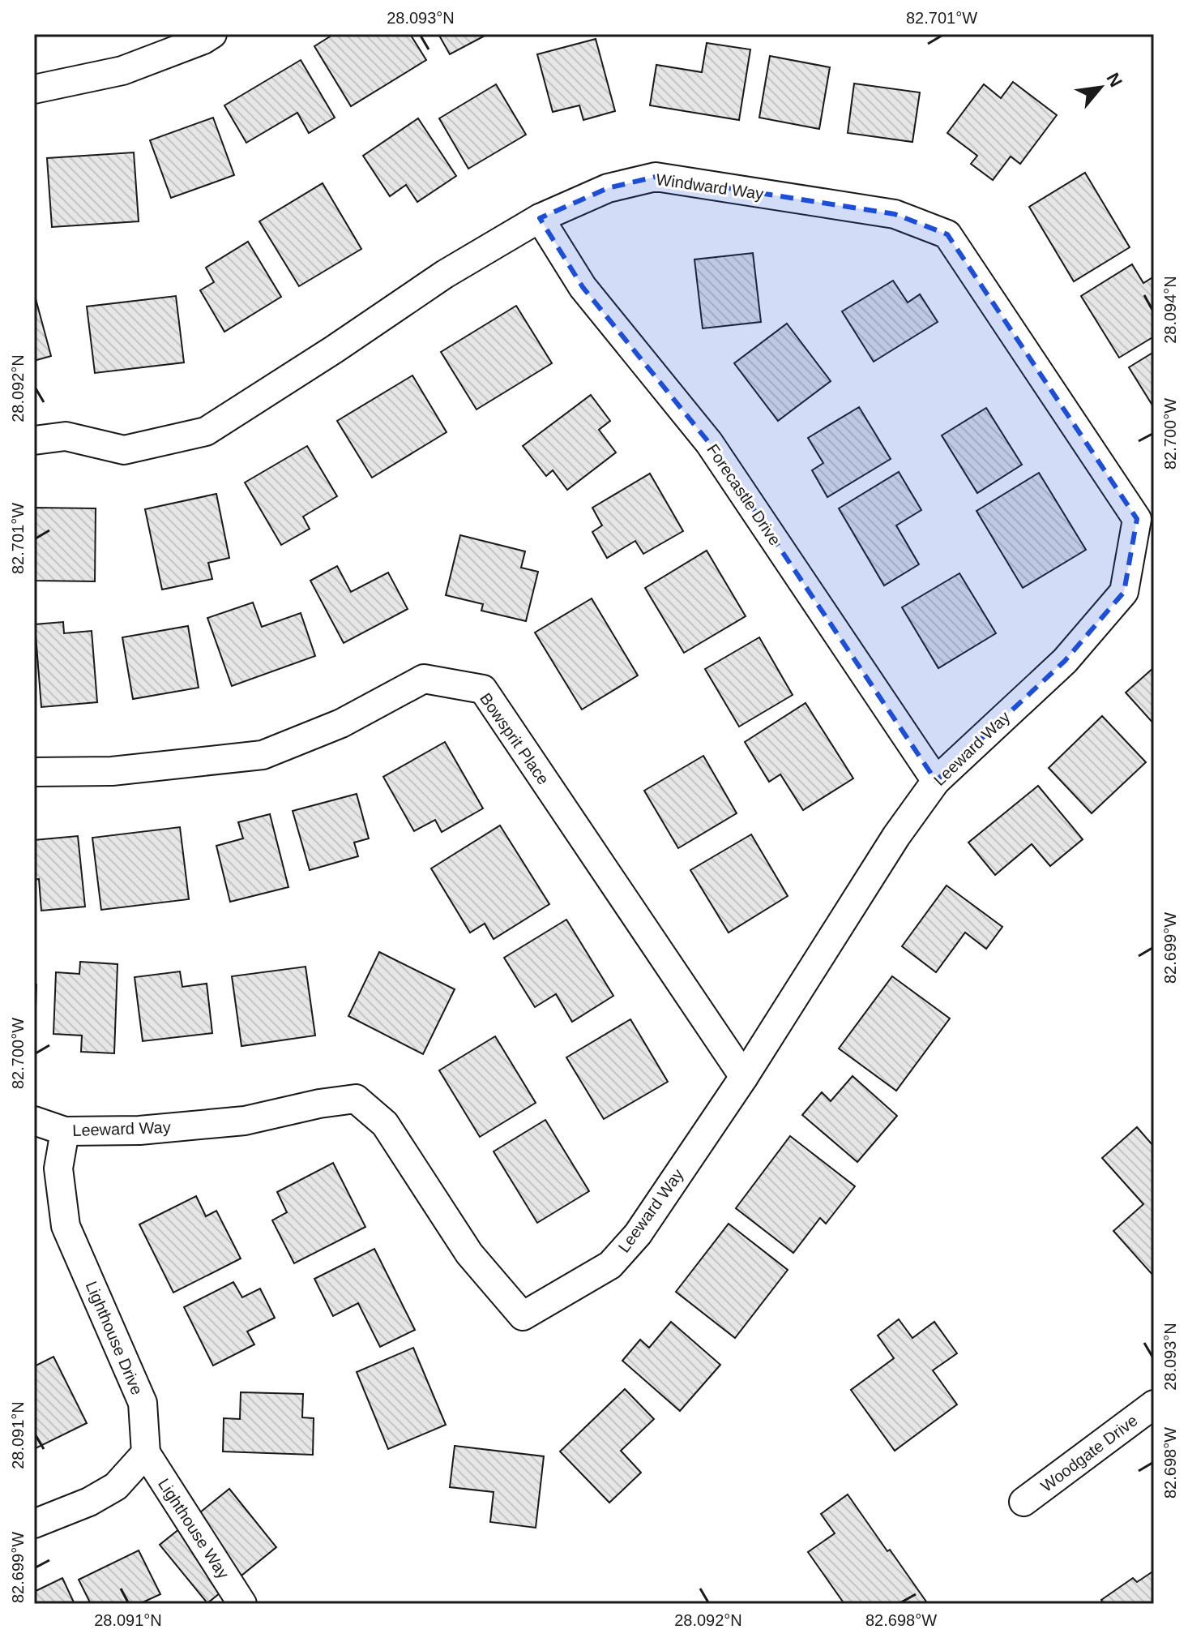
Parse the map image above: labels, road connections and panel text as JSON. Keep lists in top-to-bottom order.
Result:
{
  "streets": {
    "street": [
      "Windward Way",
      "Forecastle Drive",
      "Bowsprit Place",
      "Leeward Way",
      "Lighthouse Drive",
      "Woodgate Drive",
      "Lighthouse Way"
    ]
  },
  "crossings": [
    ["Windward Way", "Forecastle Drive"],
    ["Windward Way", "Leeward Way"],
    ["Forecastle Drive", "Leeward Way"],
    ["Bowsprit Place", "Leeward Way"],
    ["Leeward Way", "Lighthouse Drive"],
    ["Lighthouse Drive", "Lighthouse Way"]
  ],
  "north": "top right",
  "coordinates": [
    "28.093°N",
    "82.701°W",
    "28.094°N",
    "28.092°N",
    "82.700°W",
    "82.699°W",
    "28.091°N",
    "82.698°W"
  ]
}
